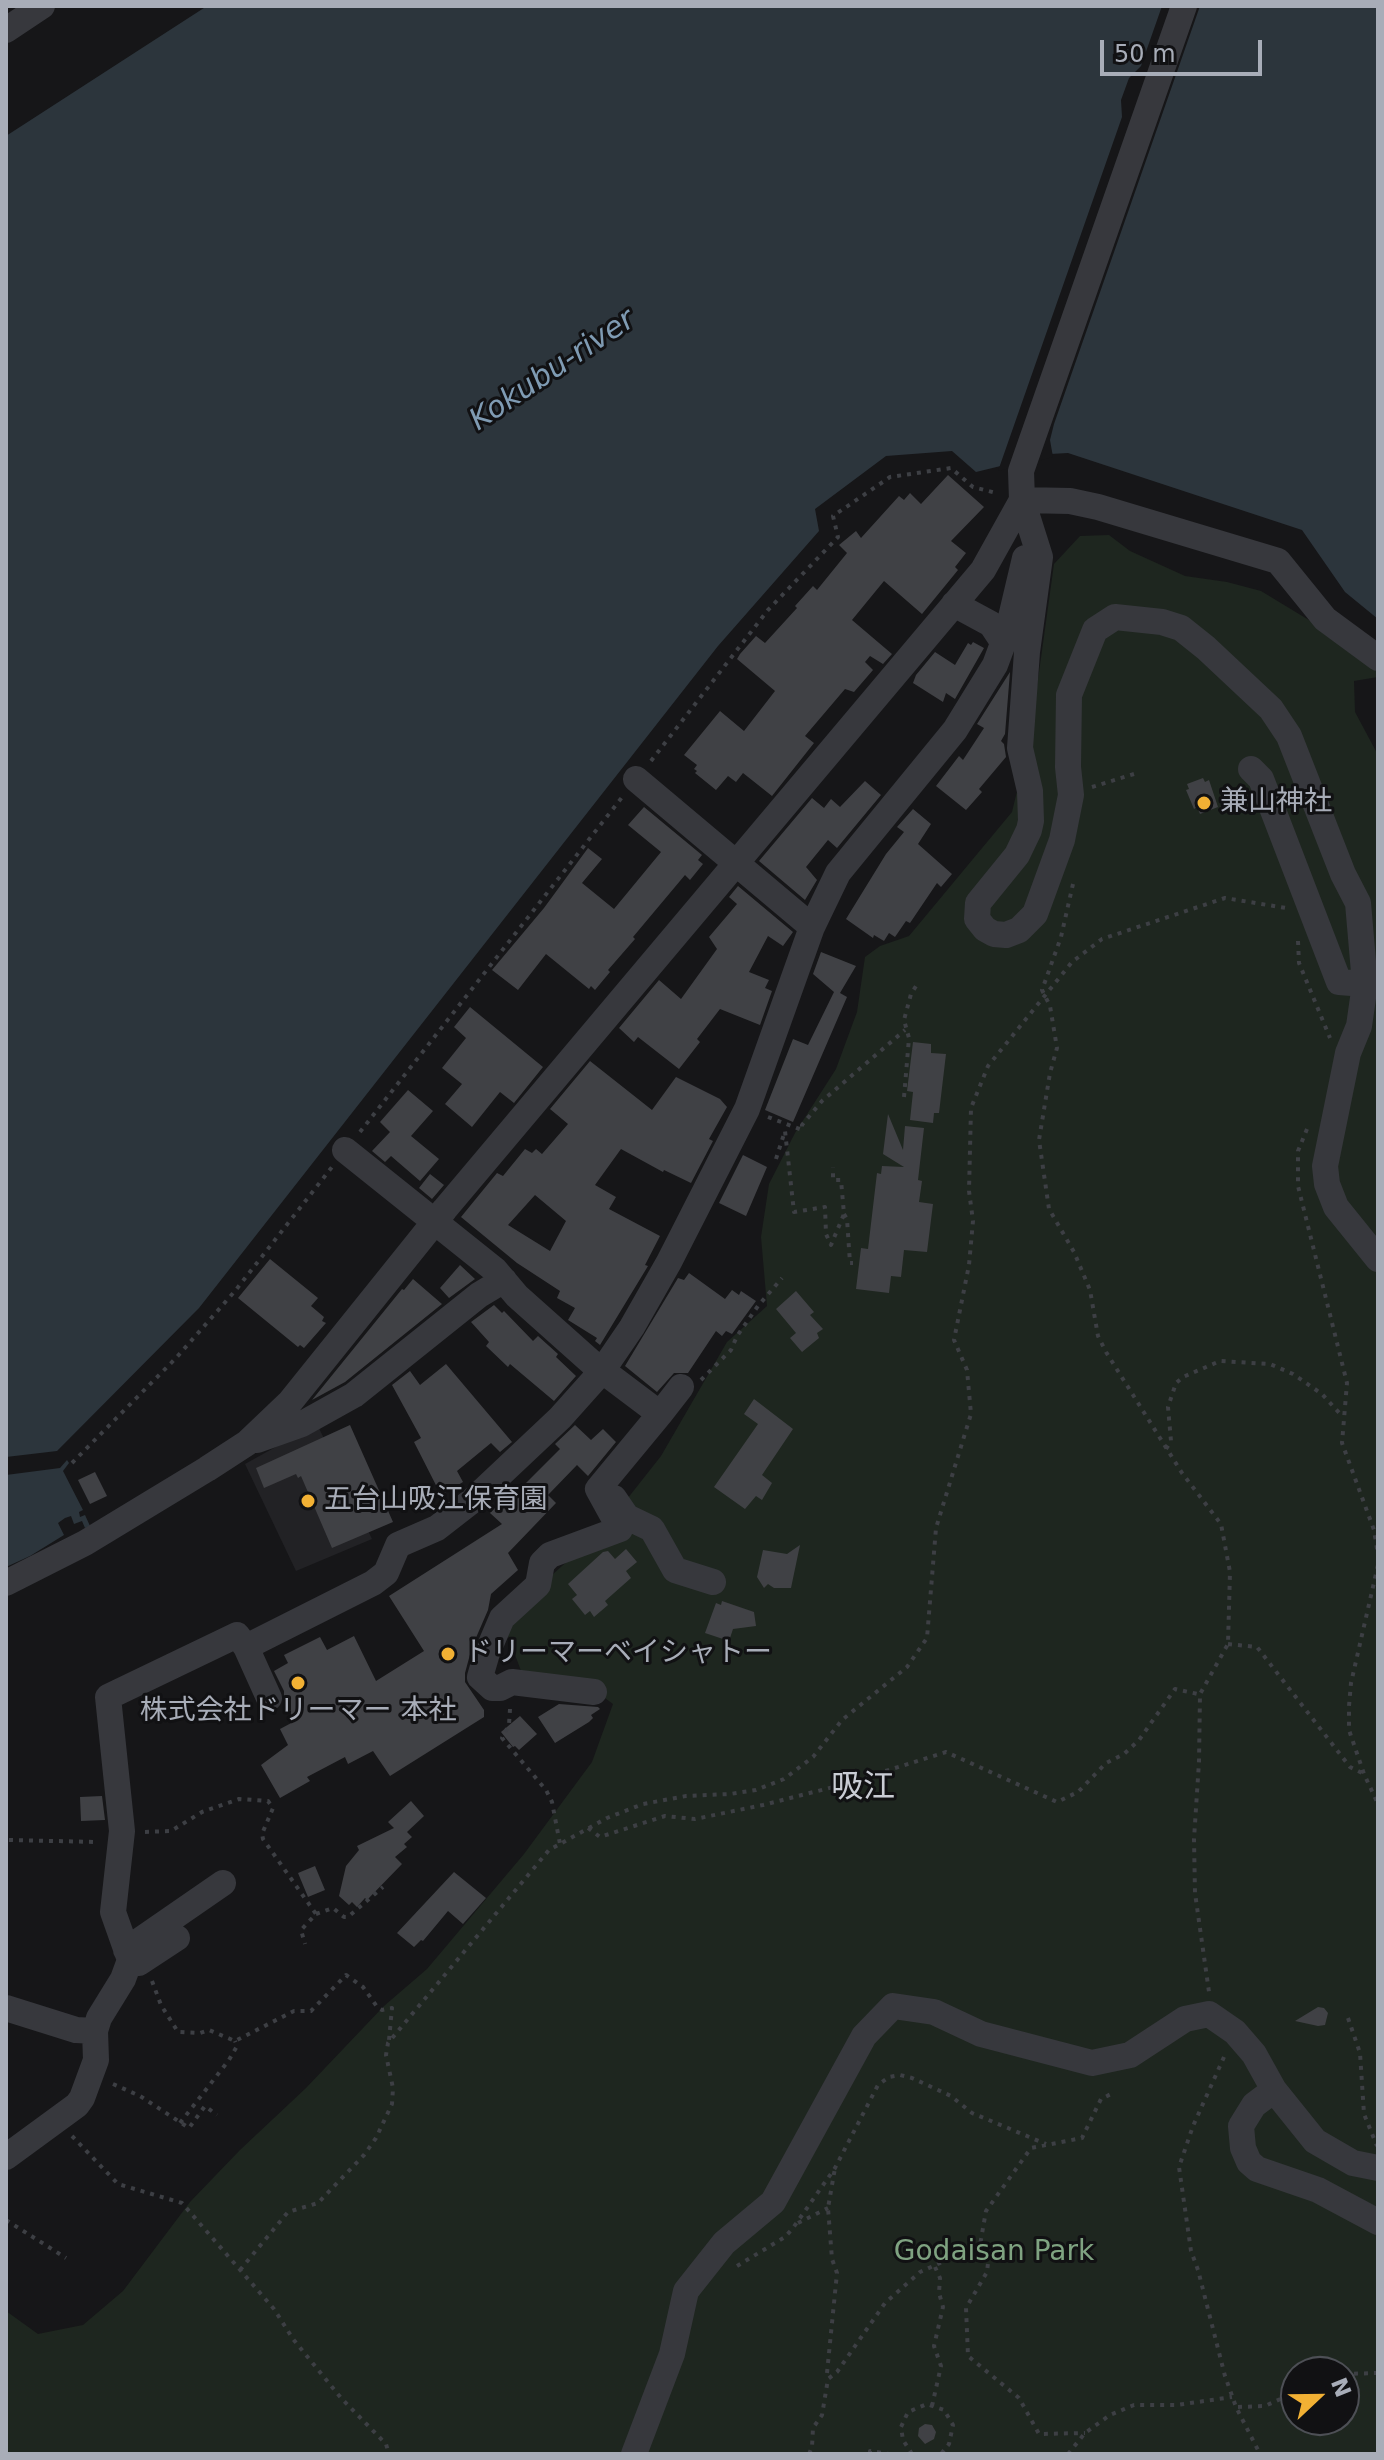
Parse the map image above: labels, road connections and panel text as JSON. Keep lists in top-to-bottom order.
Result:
{
  "districts": ["吸江"],
  "water": ["Kokubu-river"],
  "parks": ["Godaisan Park"],
  "places": [
    "兼山神社",
    "五台山吸江保育園",
    "ドリーマーベイシャトー",
    "株式会社ドリーマー 本社"
  ],
  "scale_bar": "50 m",
  "north": "right"
}
